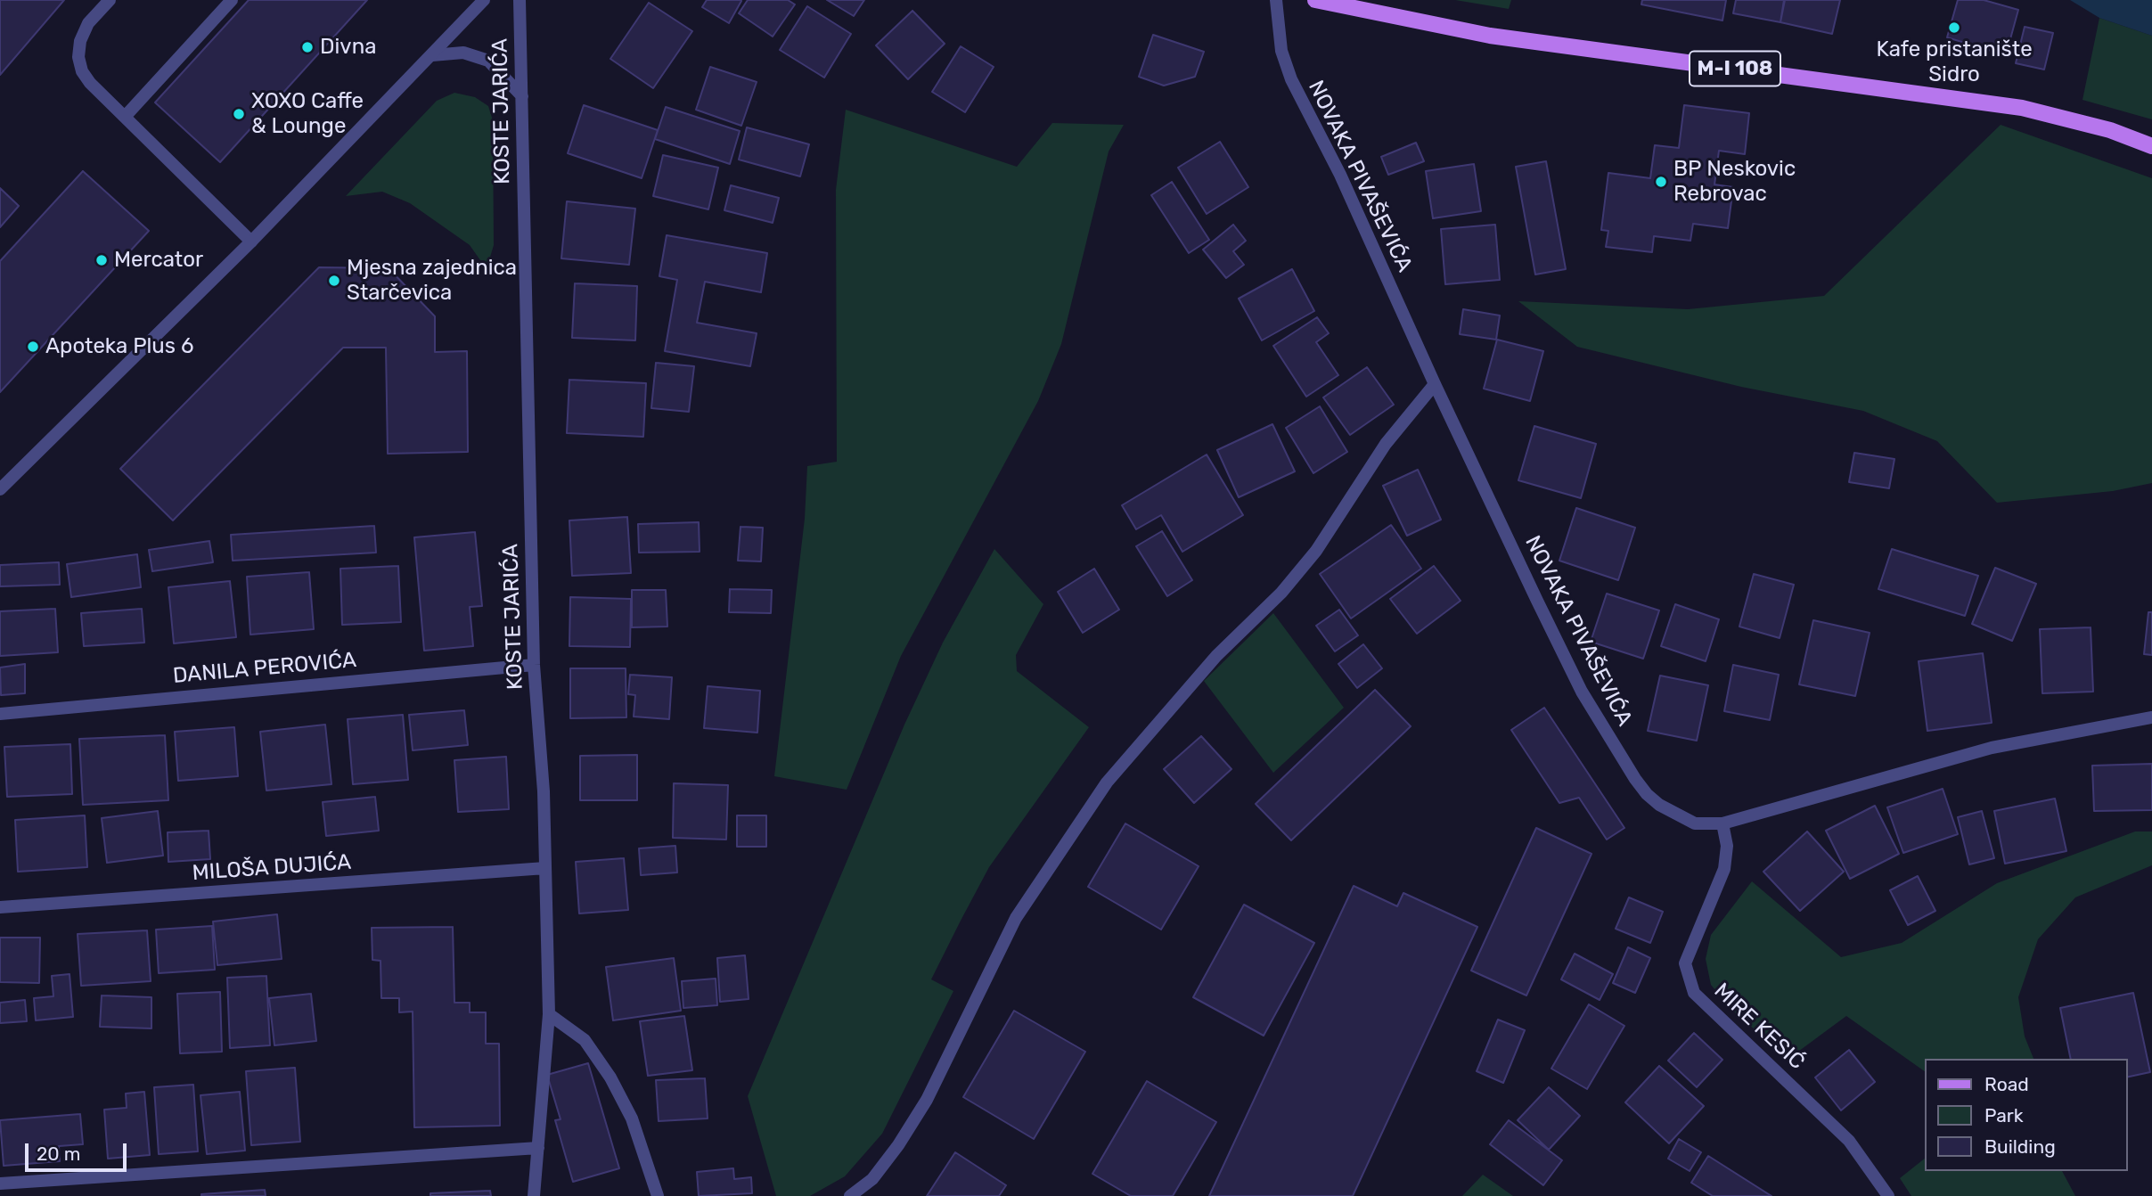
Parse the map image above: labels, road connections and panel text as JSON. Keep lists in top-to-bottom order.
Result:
{
  "streets": {
    "main road": ["M-I 108"],
    "street": [
      "KOSTE JARIĆA",
      "NOVAKA PIVAŠEVIĆA",
      "DANILA PEROVIĆA",
      "MILOŠA DUJIĆA",
      "MIRE KESIĆ"
    ]
  },
  "crossings": [
    ["KOSTE JARIĆA", "DANILA PEROVIĆA"],
    ["KOSTE JARIĆA", "MILOŠA DUJIĆA"],
    ["NOVAKA PIVAŠEVIĆA", "MIRE KESIĆ"]
  ],
  "places": [
    "Kafe pristanište Sidro",
    "Divna",
    "XOXO Caffe & Lounge",
    "BP Neskovic Rebrovac",
    "Mercator",
    "Mjesna zajednica Starčevica",
    "Apoteka Plus 6"
  ],
  "legend": ["Road", "Park", "Building"],
  "scale_bar": "20 m"
}
